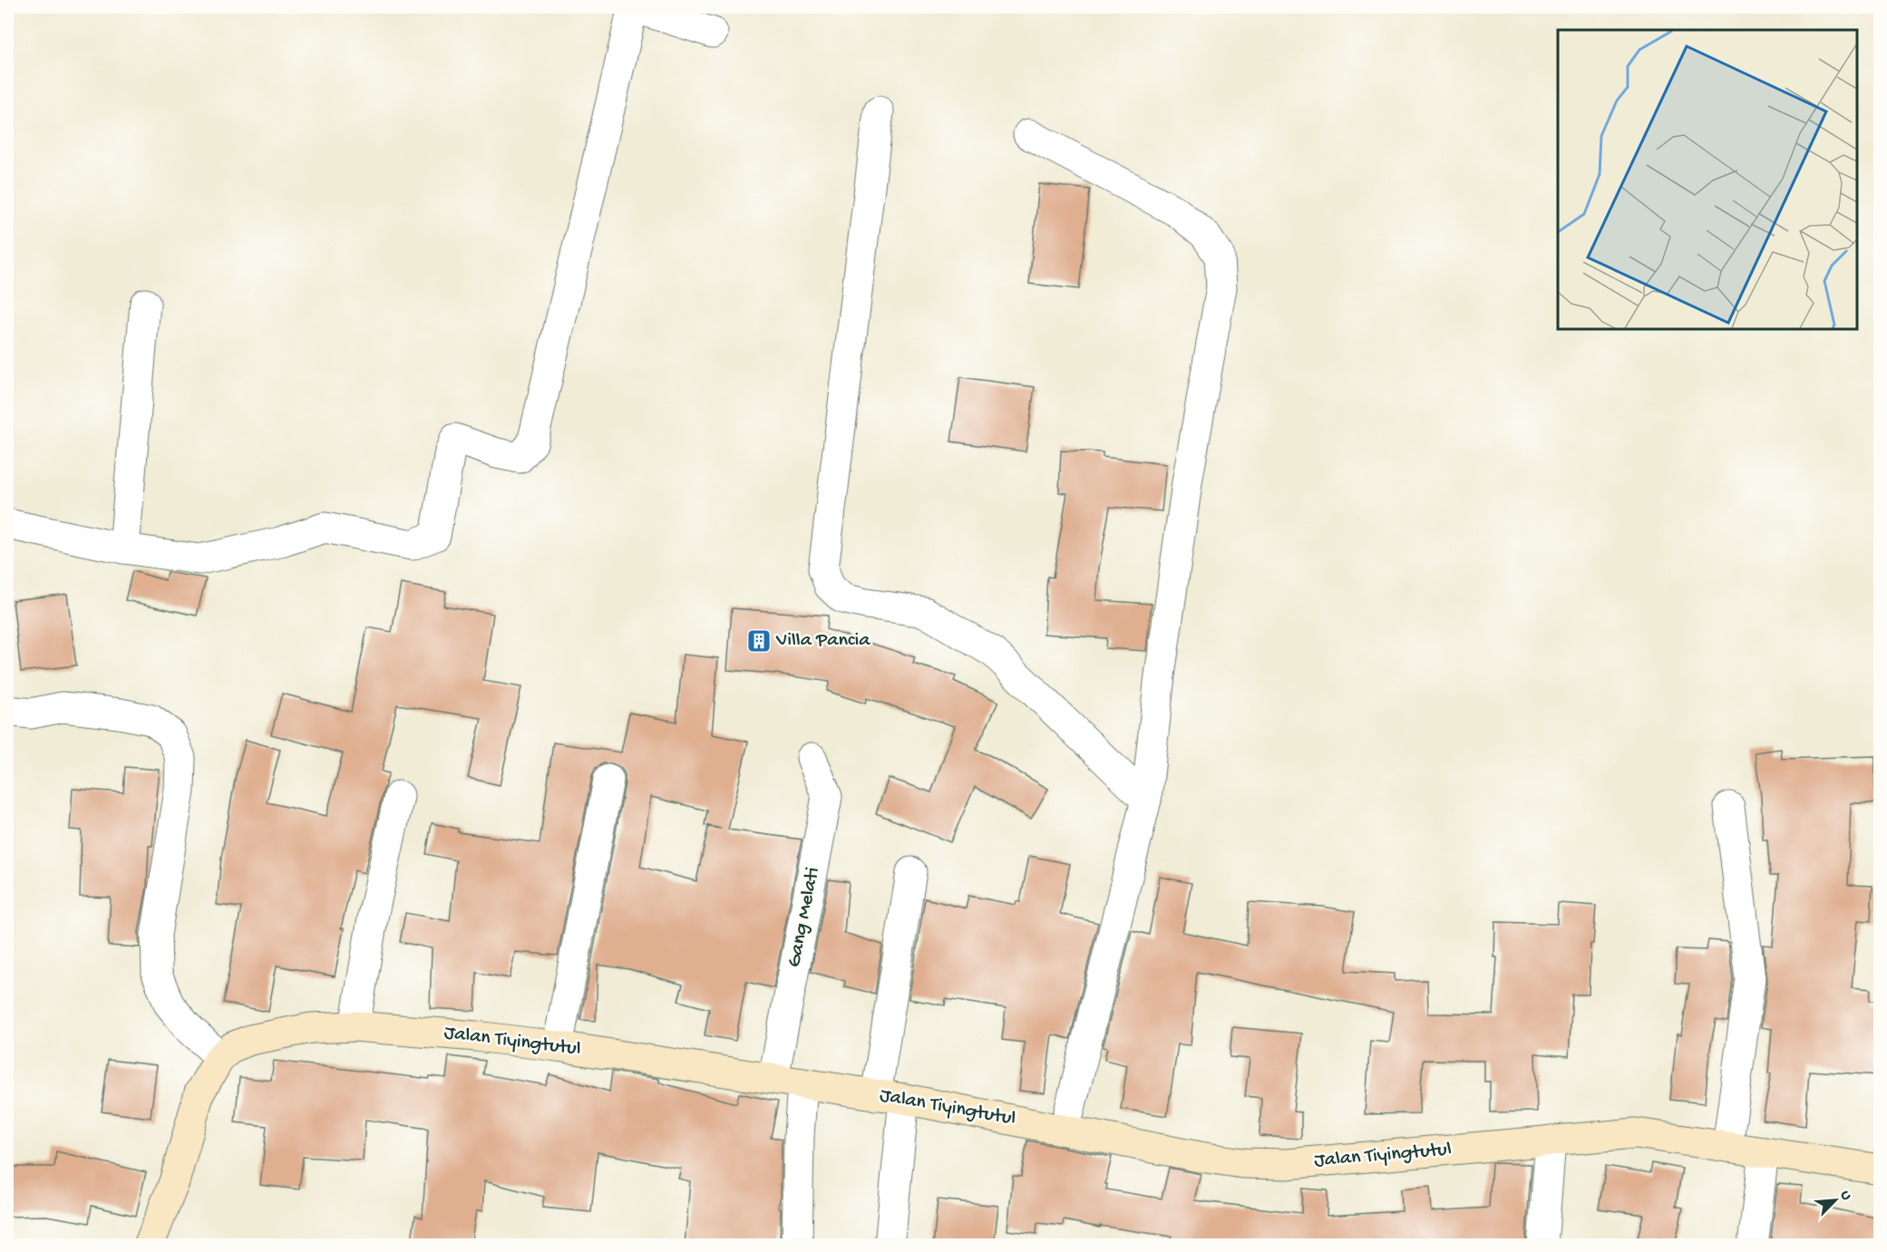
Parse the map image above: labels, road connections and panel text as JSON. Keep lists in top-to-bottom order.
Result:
{
  "streets": {
    "street": ["Gang Melati", "Jalan Tiyingtutul"]
  },
  "crossings": [
    ["Gang Melati", "Jalan Tiyingtutul"]
  ],
  "places": {
    "building": ["Villa Pancia"]
  },
  "north": "top right"
}
